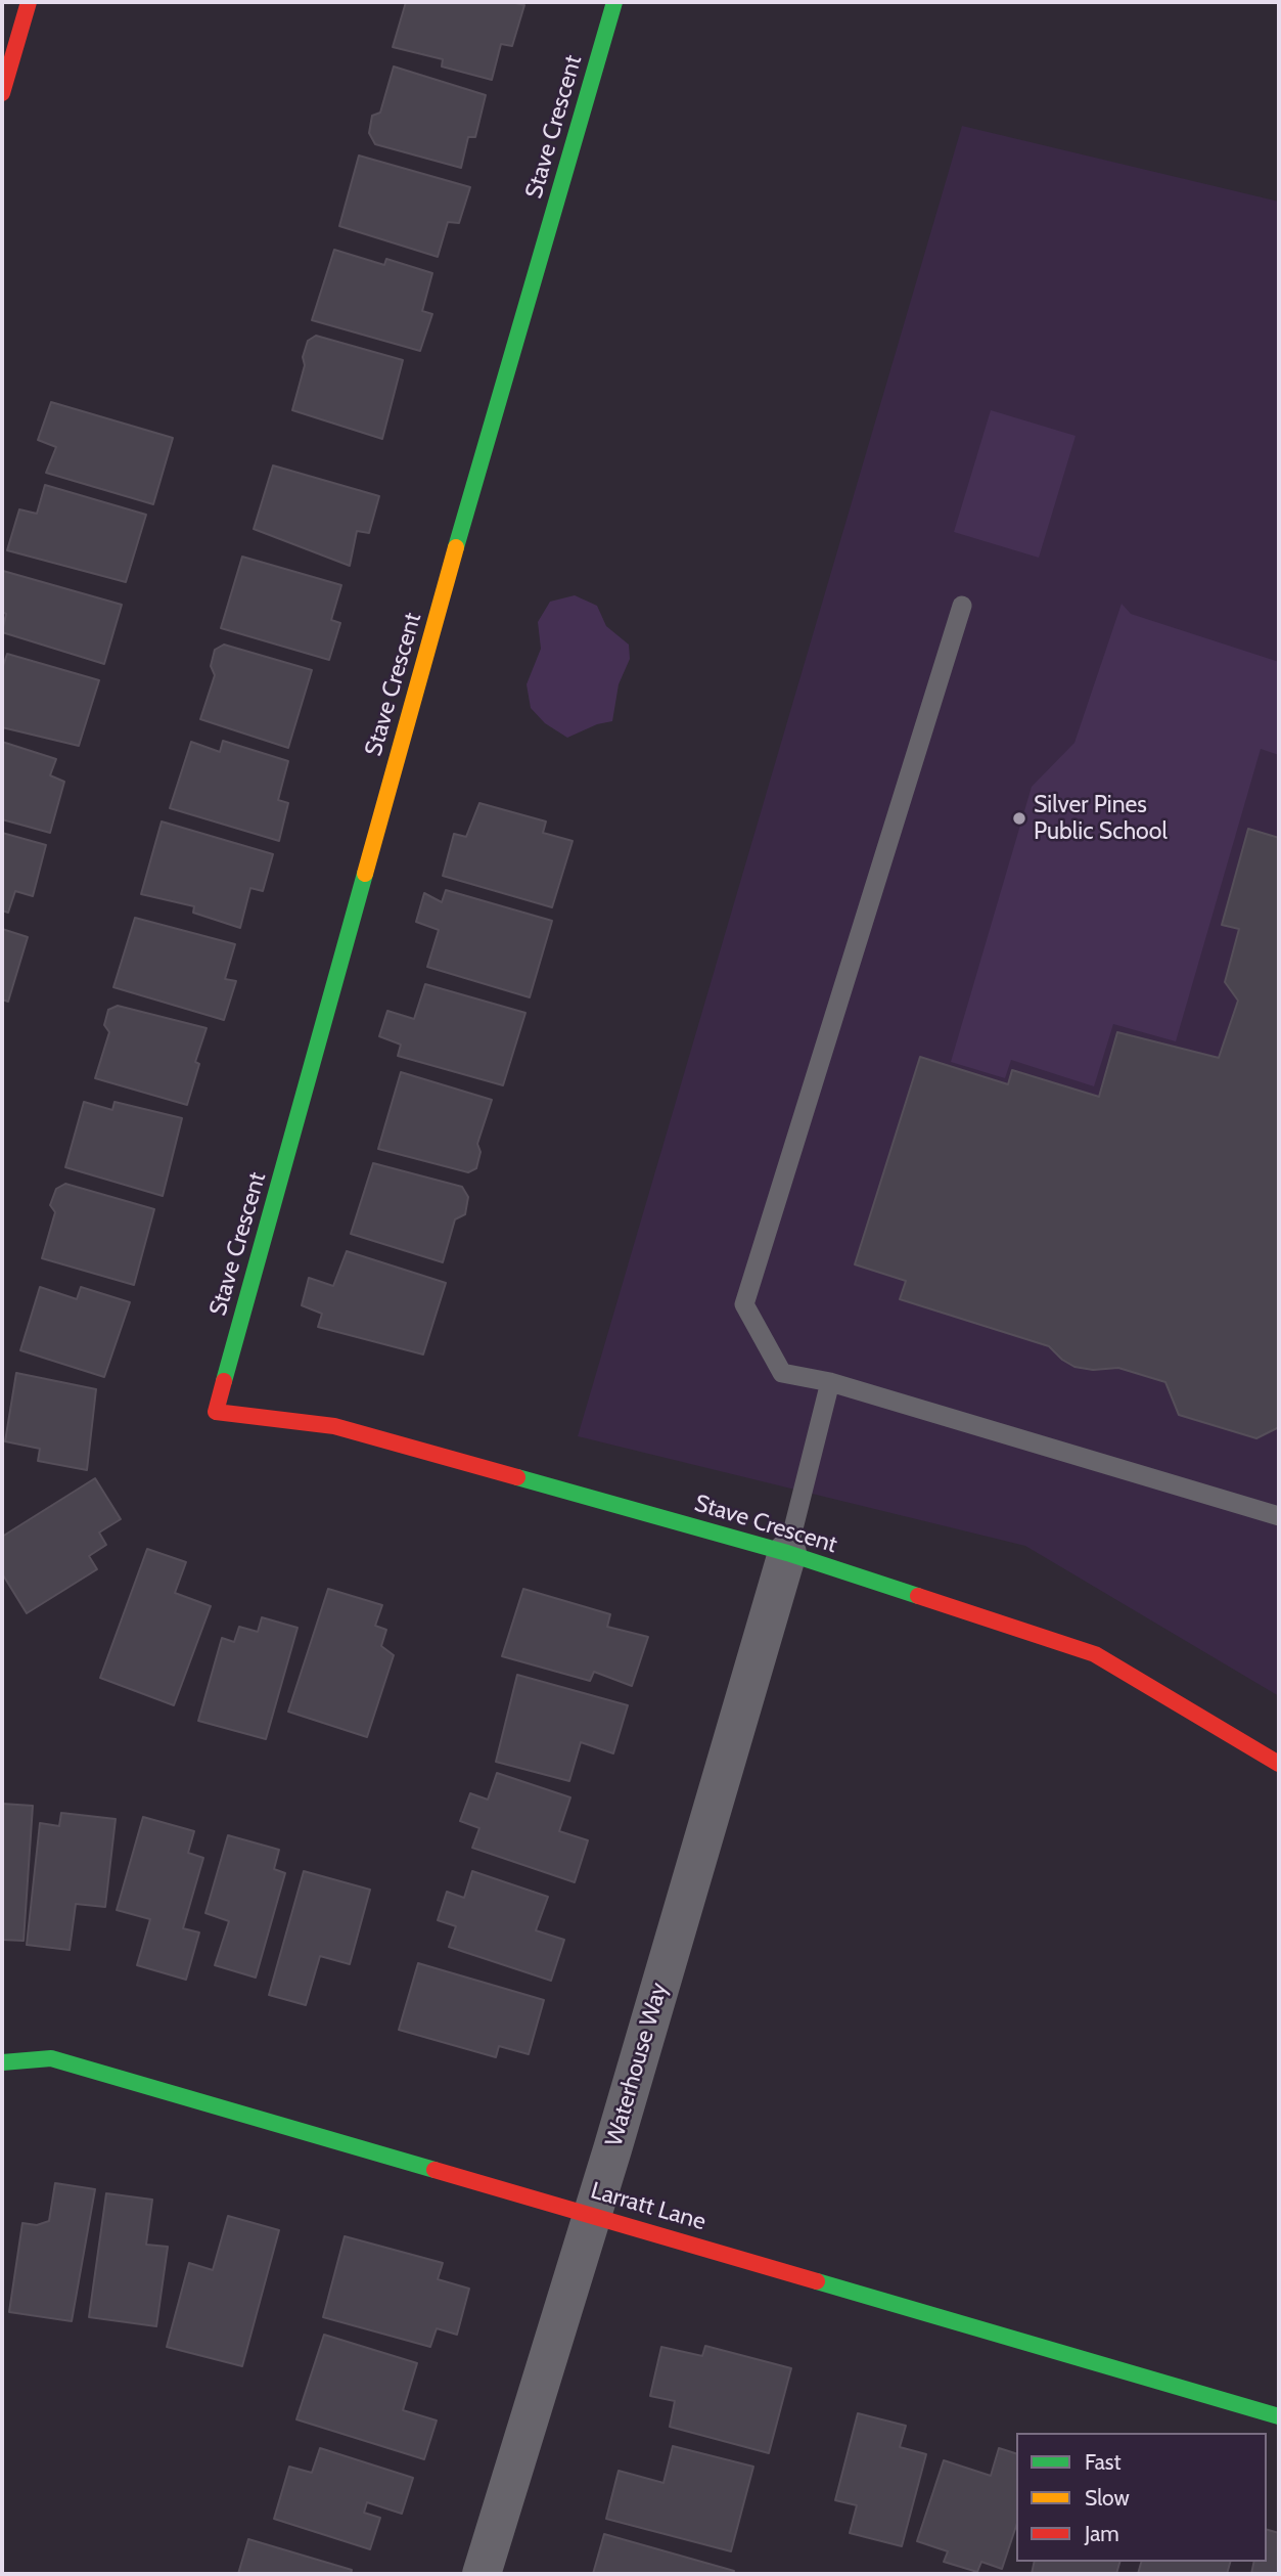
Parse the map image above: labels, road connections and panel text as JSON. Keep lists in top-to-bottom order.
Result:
{
  "streets": {
    "street": ["Stave Crescent", "Waterhouse Way", "Larratt Lane"]
  },
  "crossings": [
    ["Stave Crescent", "Waterhouse Way"],
    ["Waterhouse Way", "Larratt Lane"]
  ],
  "places": ["Silver Pines Public School"],
  "legend": ["Fast", "Slow", "Jam"]
}
